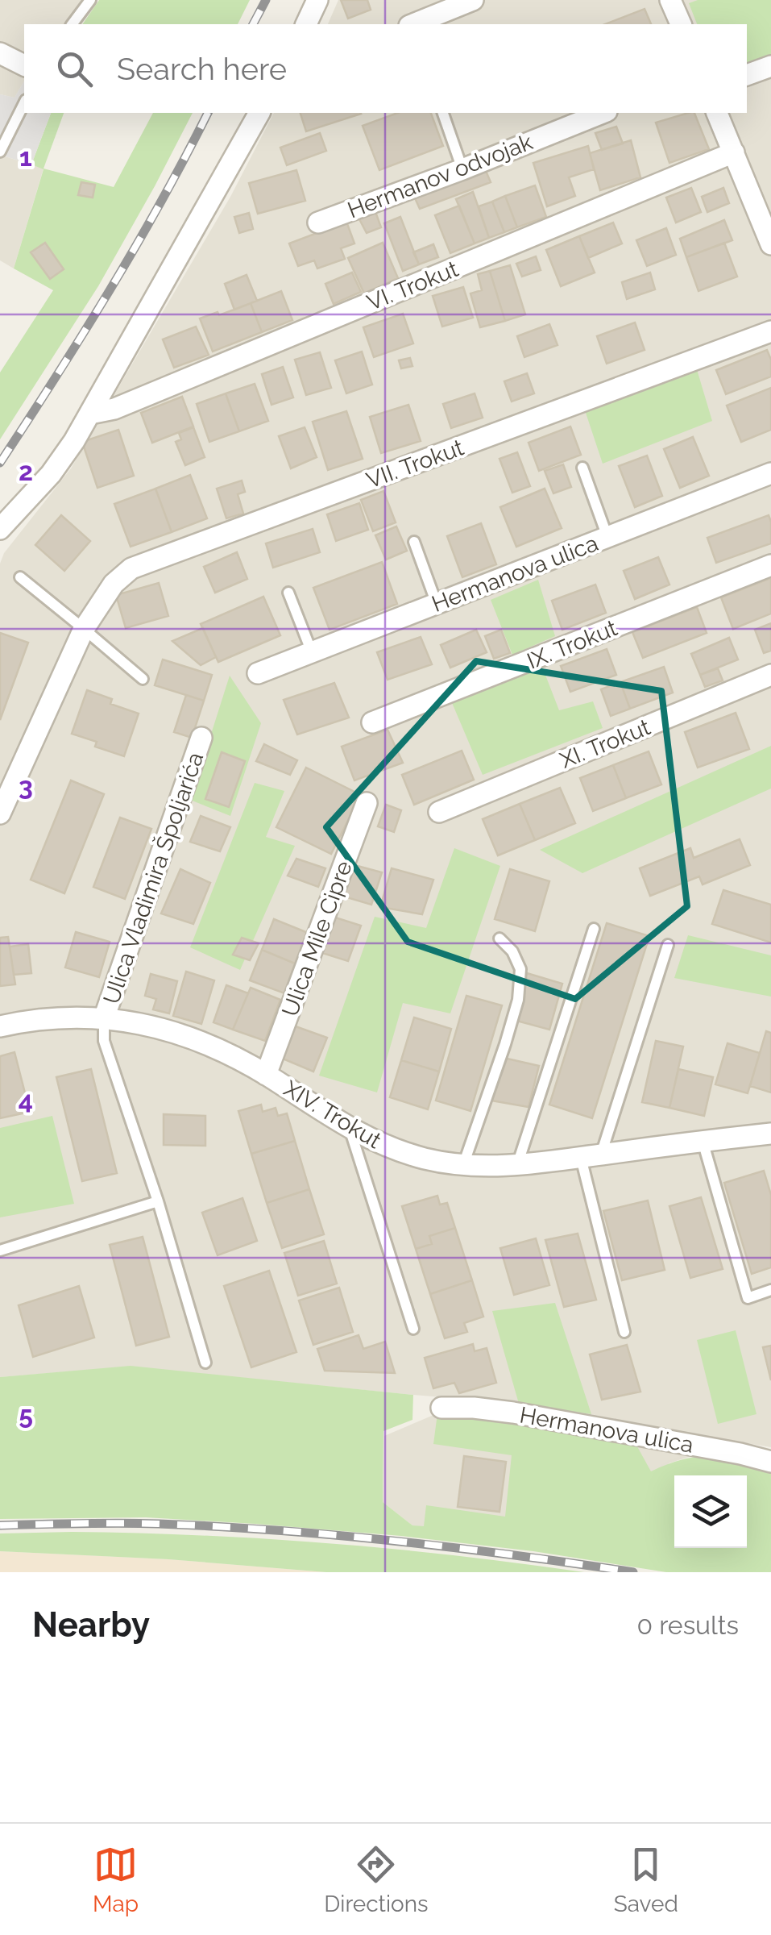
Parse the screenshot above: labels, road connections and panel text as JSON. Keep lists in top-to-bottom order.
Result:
{
  "streets": {
    "street": [
      "Hermanov odvojak",
      "VI. Trokut",
      "VII. Trokut",
      "Hermanova ulica",
      "IX. Trokut",
      "XI. Trokut",
      "Ulica Vladimira Špoljarića",
      "Ulica Mile Cipre",
      "XIV. Trokut"
    ]
  },
  "crossings": [
    ["Ulica Vladimira Špoljarića", "XIV. Trokut"],
    ["Ulica Mile Cipre", "XIV. Trokut"]
  ],
  "page": {
    "search": "Search here",
    "heading": ["Nearby", "0 results"],
    "nav": ["Map", "Directions", "Saved"]
  },
  "grid": {
    "rows": [
      "1",
      "2",
      "3",
      "4",
      "5"
    ]
  }
}
